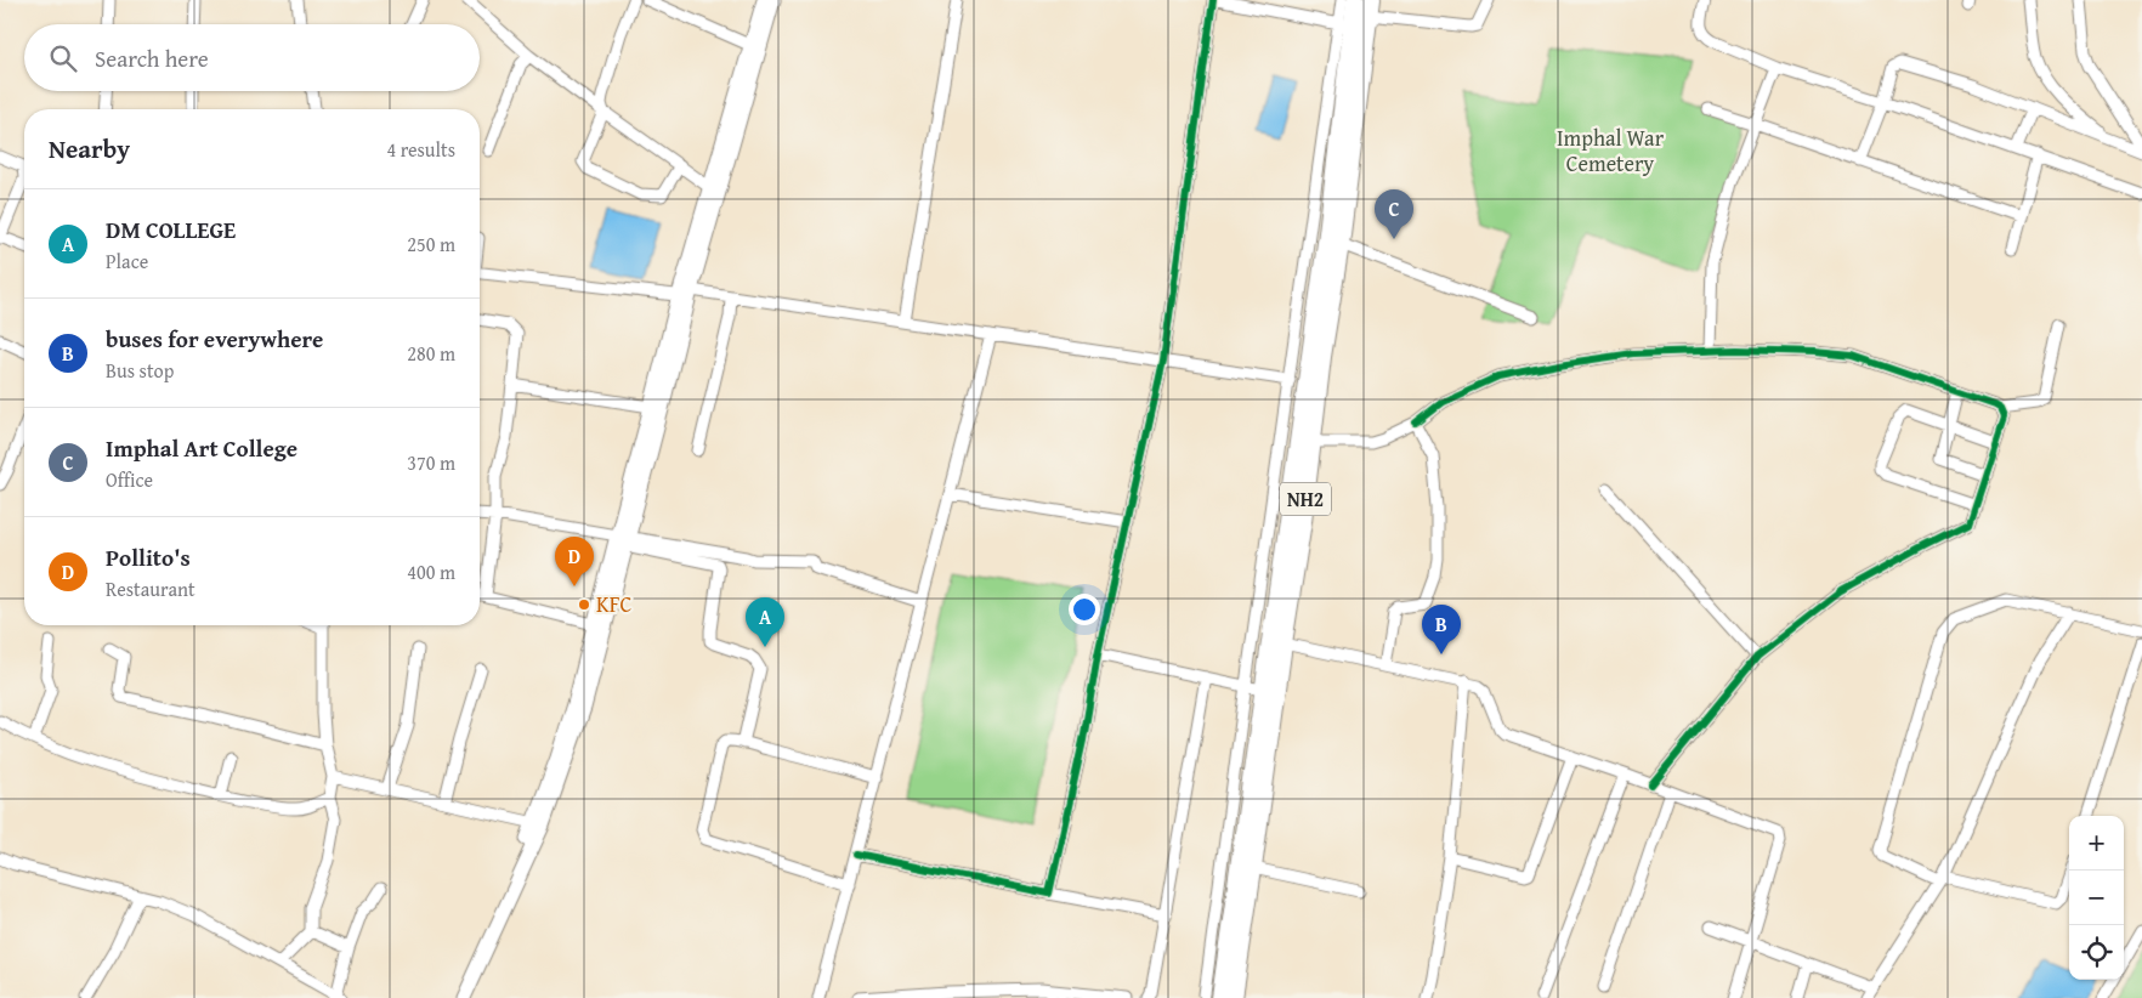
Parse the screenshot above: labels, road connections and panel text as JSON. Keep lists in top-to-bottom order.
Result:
{
  "streets": {
    "highway": ["NH2"]
  },
  "parks": ["Imphal War Cemetery"],
  "places": ["KFC"],
  "page": {
    "search": "Search here",
    "heading": ["Nearby", "4 results"],
    "list": [
      {
        "mark": "A",
        "name": "DM COLLEGE",
        "note": "Place",
        "value": "250 m"
      },
      {
        "mark": "B",
        "name": "buses for everywhere",
        "note": "Bus stop",
        "value": "280 m"
      },
      {
        "mark": "C",
        "name": "Imphal Art College",
        "note": "Office",
        "value": "370 m"
      },
      {
        "mark": "D",
        "name": "Pollito's",
        "note": "Restaurant",
        "value": "400 m"
      }
    ],
    "pins": [
      "C",
      "D",
      "A",
      "B"
    ],
    "map_buttons": ["+", "−"]
  }
}
